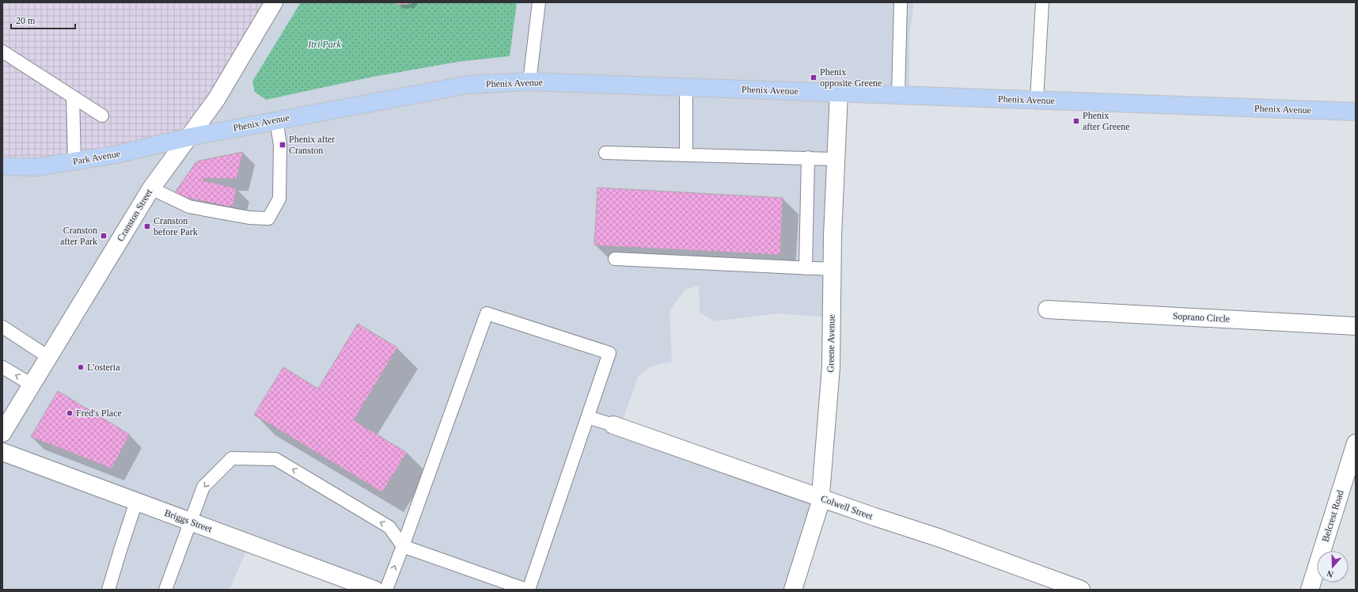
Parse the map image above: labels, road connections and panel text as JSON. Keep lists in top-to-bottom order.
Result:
{
  "streets": {
    "main road": ["Phenix Avenue", "Park Avenue"],
    "street": [
      "Cranston Street",
      "Soprano Circle",
      "Greene Avenue",
      "Colwell Street",
      "Belcrest Road",
      "Briggs Street"
    ]
  },
  "crossings": [
    ["Phenix Avenue", "Park Avenue"],
    ["Phenix Avenue", "Cranston Street"],
    ["Phenix Avenue", "Greene Avenue"],
    ["Park Avenue", "Cranston Street"],
    ["Greene Avenue", "Colwell Street"]
  ],
  "parks": ["Itri Park"],
  "places": {
    "transit": [
      "Phenix opposite Greene",
      "Phenix after Greene",
      "Phenix after Cranston",
      "Cranston before Park",
      "Cranston after Park"
    ],
    "other": ["L'osteria", "Fred's Place"]
  },
  "scale_bar": "20 m",
  "north": "bottom"
}
